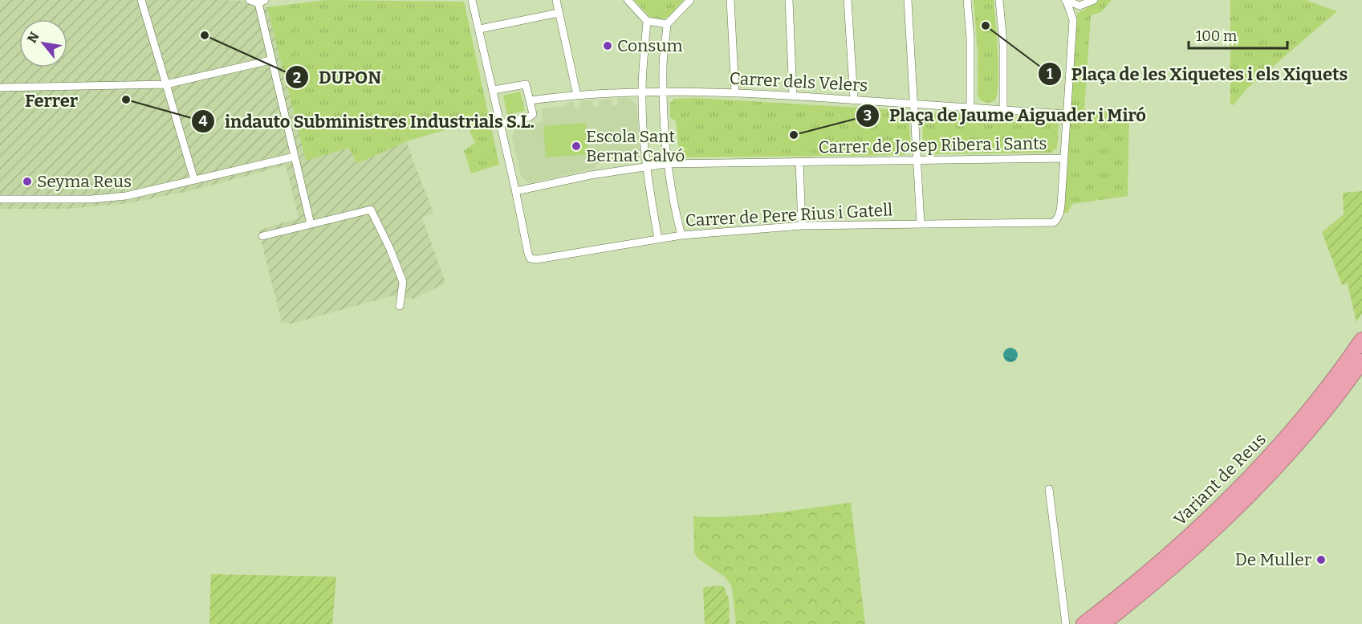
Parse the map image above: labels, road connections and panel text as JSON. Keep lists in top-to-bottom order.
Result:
{
  "streets": {
    "highway": ["Variant de Reus"],
    "street": ["Carrer dels Velers", "Carrer de Josep Ribera i Sants", "Carrer de Pere Rius i Gatell"]
  },
  "crossings": [
    ["Carrer de Josep Ribera i Sants", "Carrer de Pere Rius i Gatell"]
  ],
  "districts": ["Ferrer"],
  "places": [
    "Plaça de les Xiquetes i els Xiquets",
    "DUPON",
    "Consum",
    "indauto Subministres Industrials S.L.",
    "Plaça de Jaume Aiguader i Miró",
    "Escola Sant Bernat Calvó",
    "Seyma Reus",
    "De Muller"
  ],
  "scale_bar": "100 m",
  "north": "top left"
}
